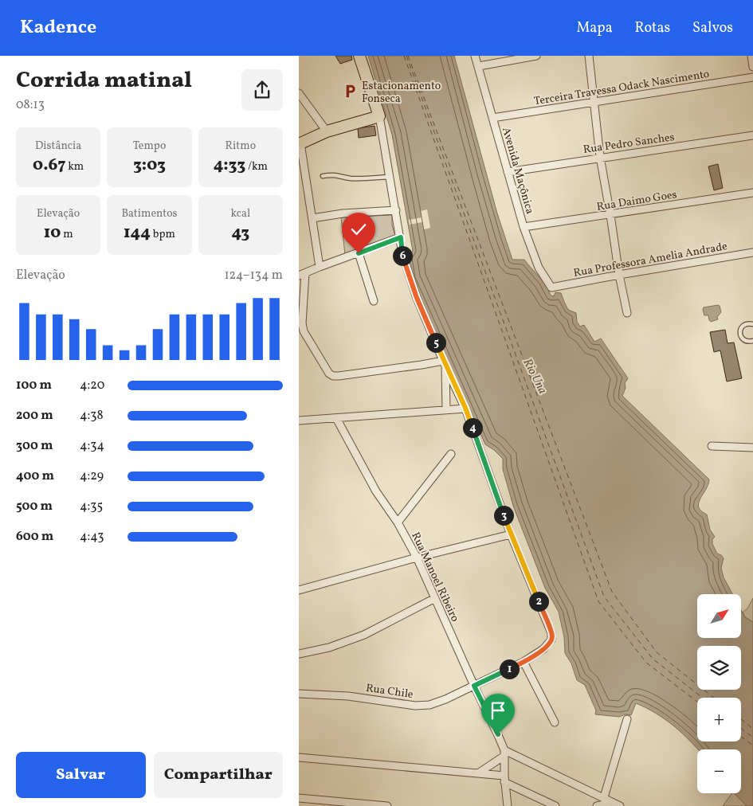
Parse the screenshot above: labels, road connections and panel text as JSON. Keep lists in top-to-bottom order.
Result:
{
  "streets": {
    "street": [
      "Terceira Travessa Odack Nascimento",
      "Rua Pedro Sanches",
      "Avenida Maçônica",
      "Rua Daimo Goes",
      "Rua Professora Amelia Andrade",
      "Rua Manoel Ribeiro",
      "Rua Chile"
    ]
  },
  "crossings": [
    ["Terceira Travessa Odack Nascimento", "Avenida Maçônica"],
    ["Rua Pedro Sanches", "Avenida Maçônica"],
    ["Avenida Maçônica", "Rua Daimo Goes"],
    ["Avenida Maçônica", "Rua Professora Amelia Andrade"],
    ["Rua Manoel Ribeiro", "Rua Chile"]
  ],
  "water": ["Rio Una"],
  "places": {
    "parking": ["Estacionamento Fonseca"]
  },
  "north": "top right",
  "page": {
    "header": "Kadence",
    "nav": ["Mapa", "Rotas", "Salvos"],
    "heading": ["Corrida matinal", "08:13"],
    "stats": [
      ["Distância", "0.67 km"],
      ["Tempo", "3:03"],
      ["Ritmo", "4:33 /km"],
      ["Elevação", "10 m"],
      ["Batimentos", "144 bpm"],
      ["kcal", "43"]
    ],
    "pins": [
      "6",
      "5",
      "4",
      "3",
      "2",
      "1"
    ],
    "chart": ["Elevação", "124–134 m"],
    "list": [
      {
        "name": "100 m",
        "note": "4:20"
      },
      {
        "name": "200 m",
        "note": "4:38"
      },
      {
        "name": "300 m",
        "note": "4:34"
      },
      {
        "name": "400 m",
        "note": "4:29"
      },
      {
        "name": "500 m",
        "note": "4:35"
      },
      {
        "name": "600 m",
        "note": "4:43"
      }
    ],
    "map_buttons": ["+", "−"],
    "buttons": ["Salvar", "Compartilhar"]
  }
}
